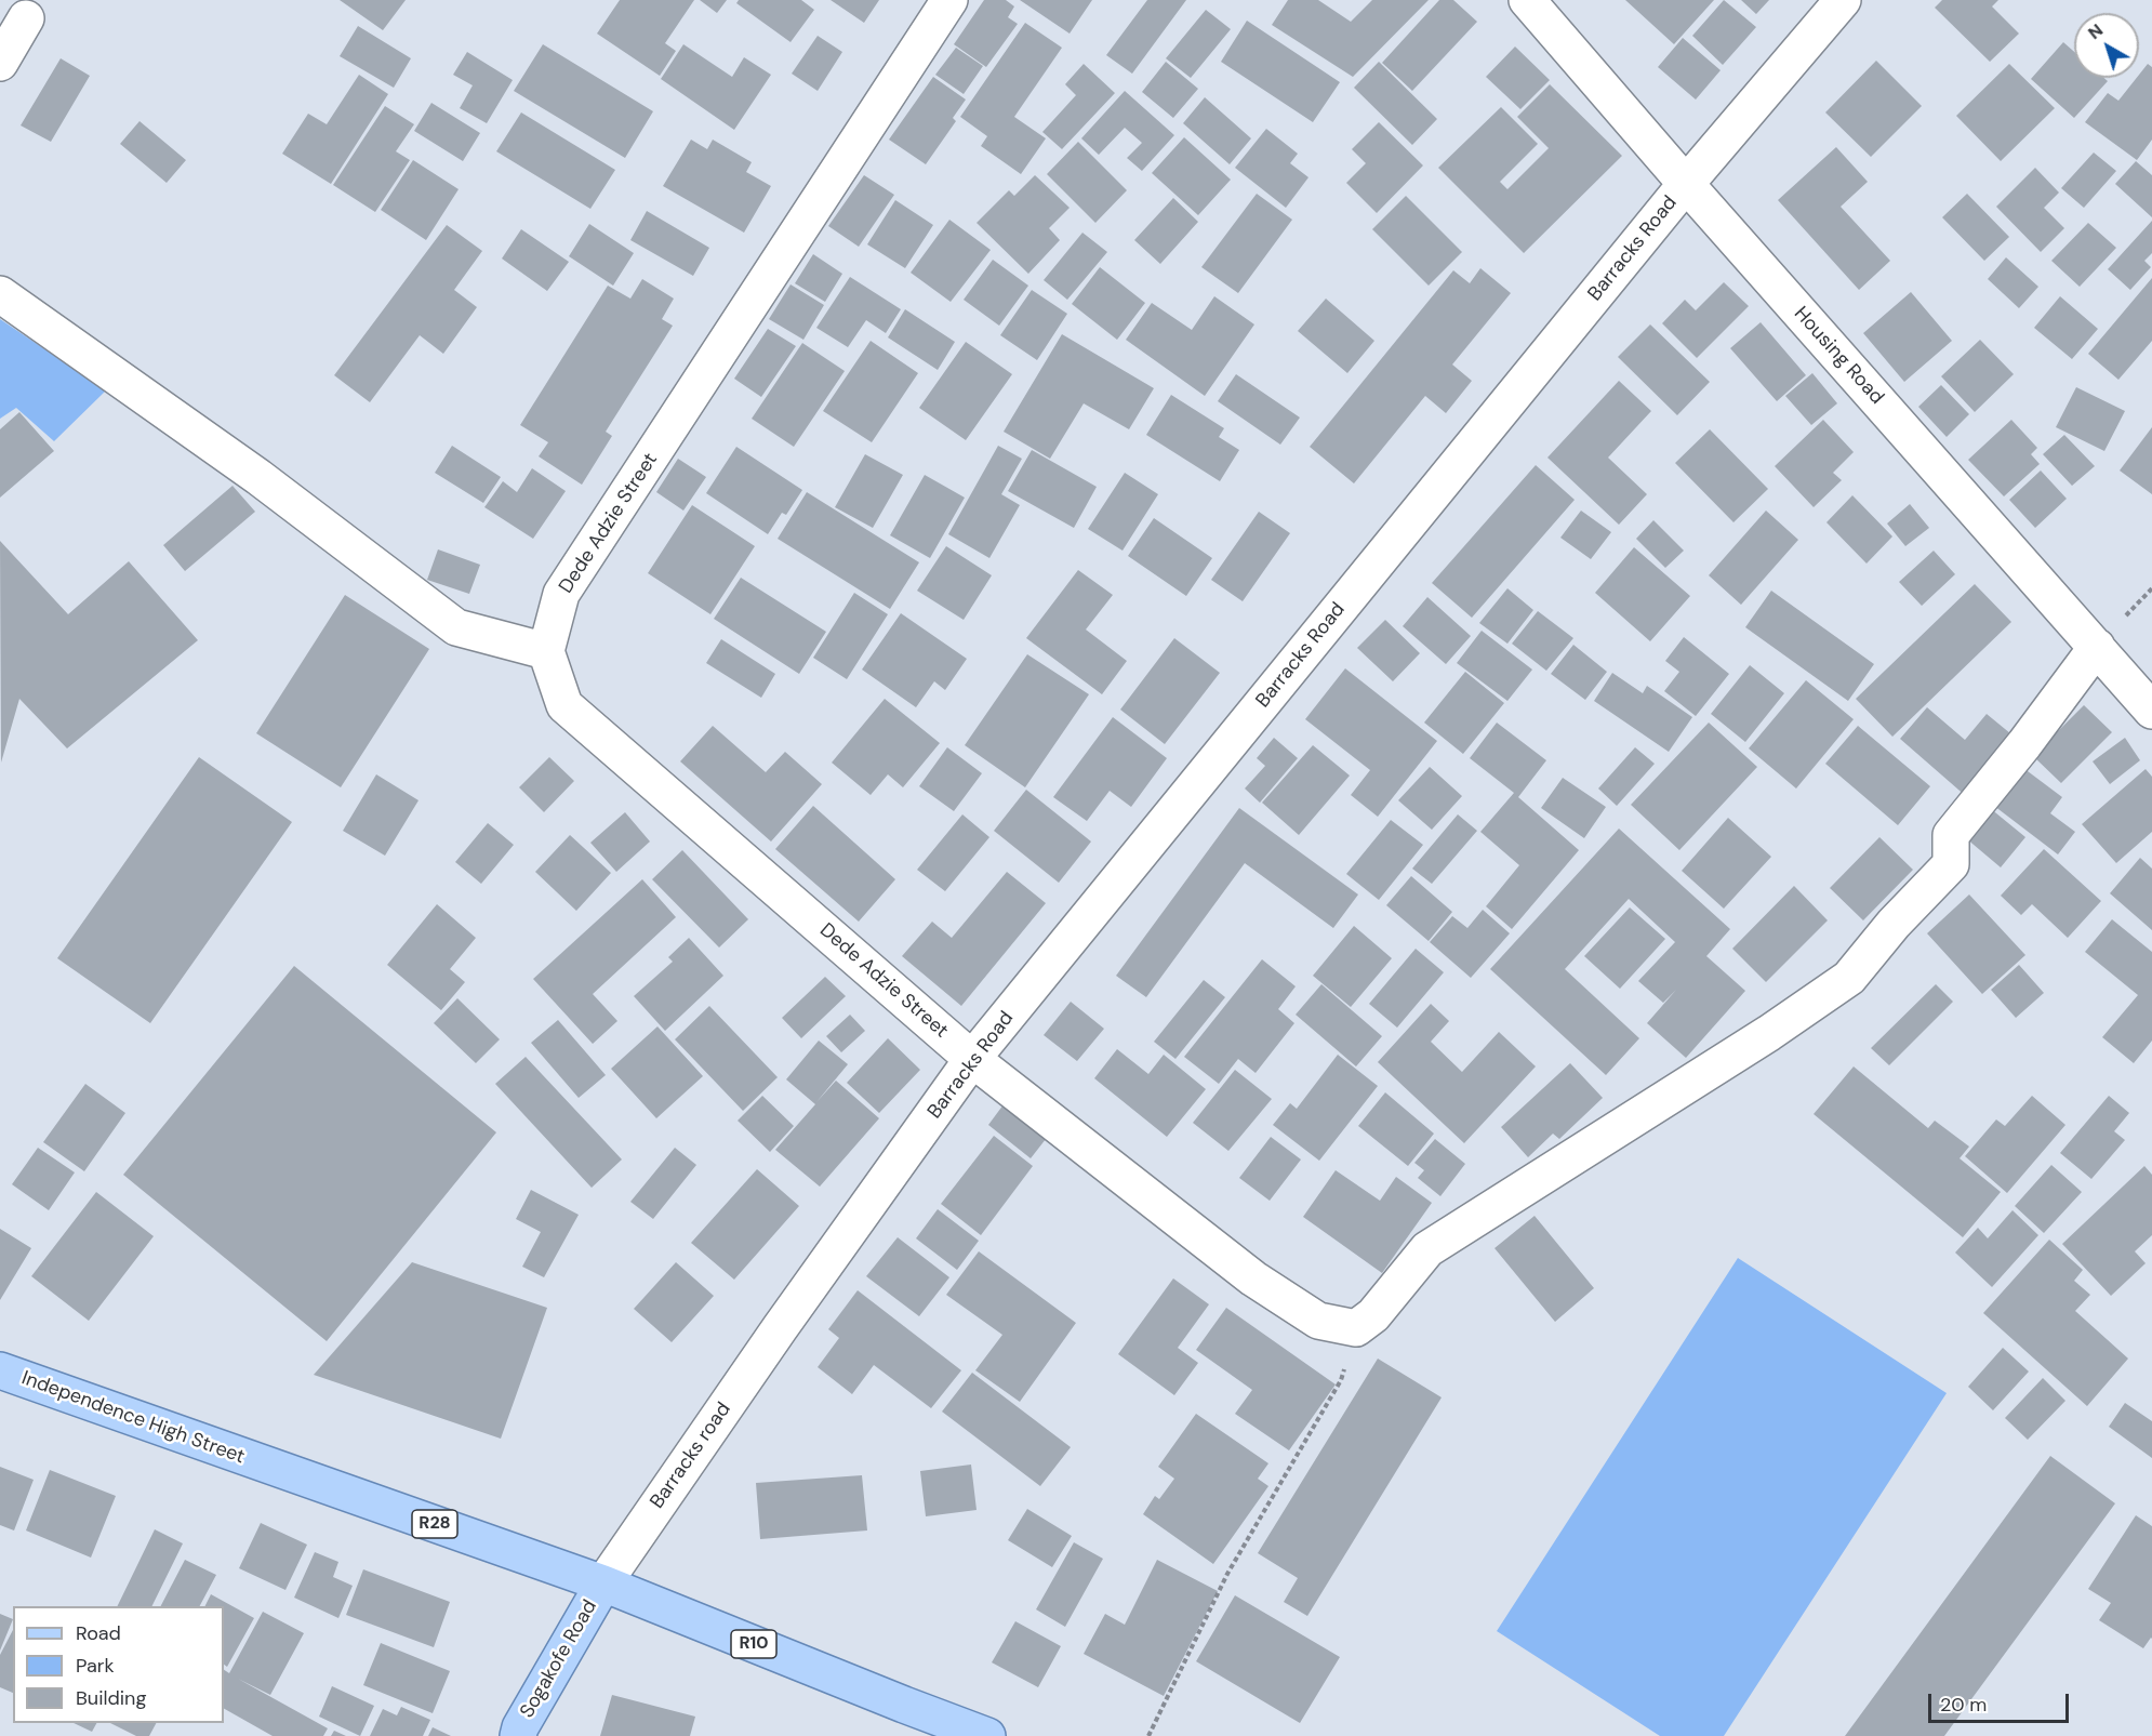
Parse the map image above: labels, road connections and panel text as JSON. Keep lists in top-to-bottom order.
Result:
{
  "streets": {
    "main road": [
      "Independence High Street",
      "R28",
      "R10",
      "Sogakofe Road"
    ],
    "street": [
      "Barracks Road",
      "Housing Road",
      "Dede Adzie Street",
      "Barracks road"
    ]
  },
  "crossings": [
    ["Barracks Road", "Housing Road"],
    ["Barracks Road", "Dede Adzie Street"],
    ["Barracks Road", "Barracks road"],
    ["Independence High Street", "Barracks road"],
    ["Independence High Street", "R10"],
    ["Independence High Street", "Sogakofe Road"],
    ["Barracks road", "R10"],
    ["Barracks road", "Sogakofe Road"],
    ["R10", "Sogakofe Road"]
  ],
  "legend": ["Road", "Park", "Building"],
  "scale_bar": "20 m",
  "north": "top left"
}
